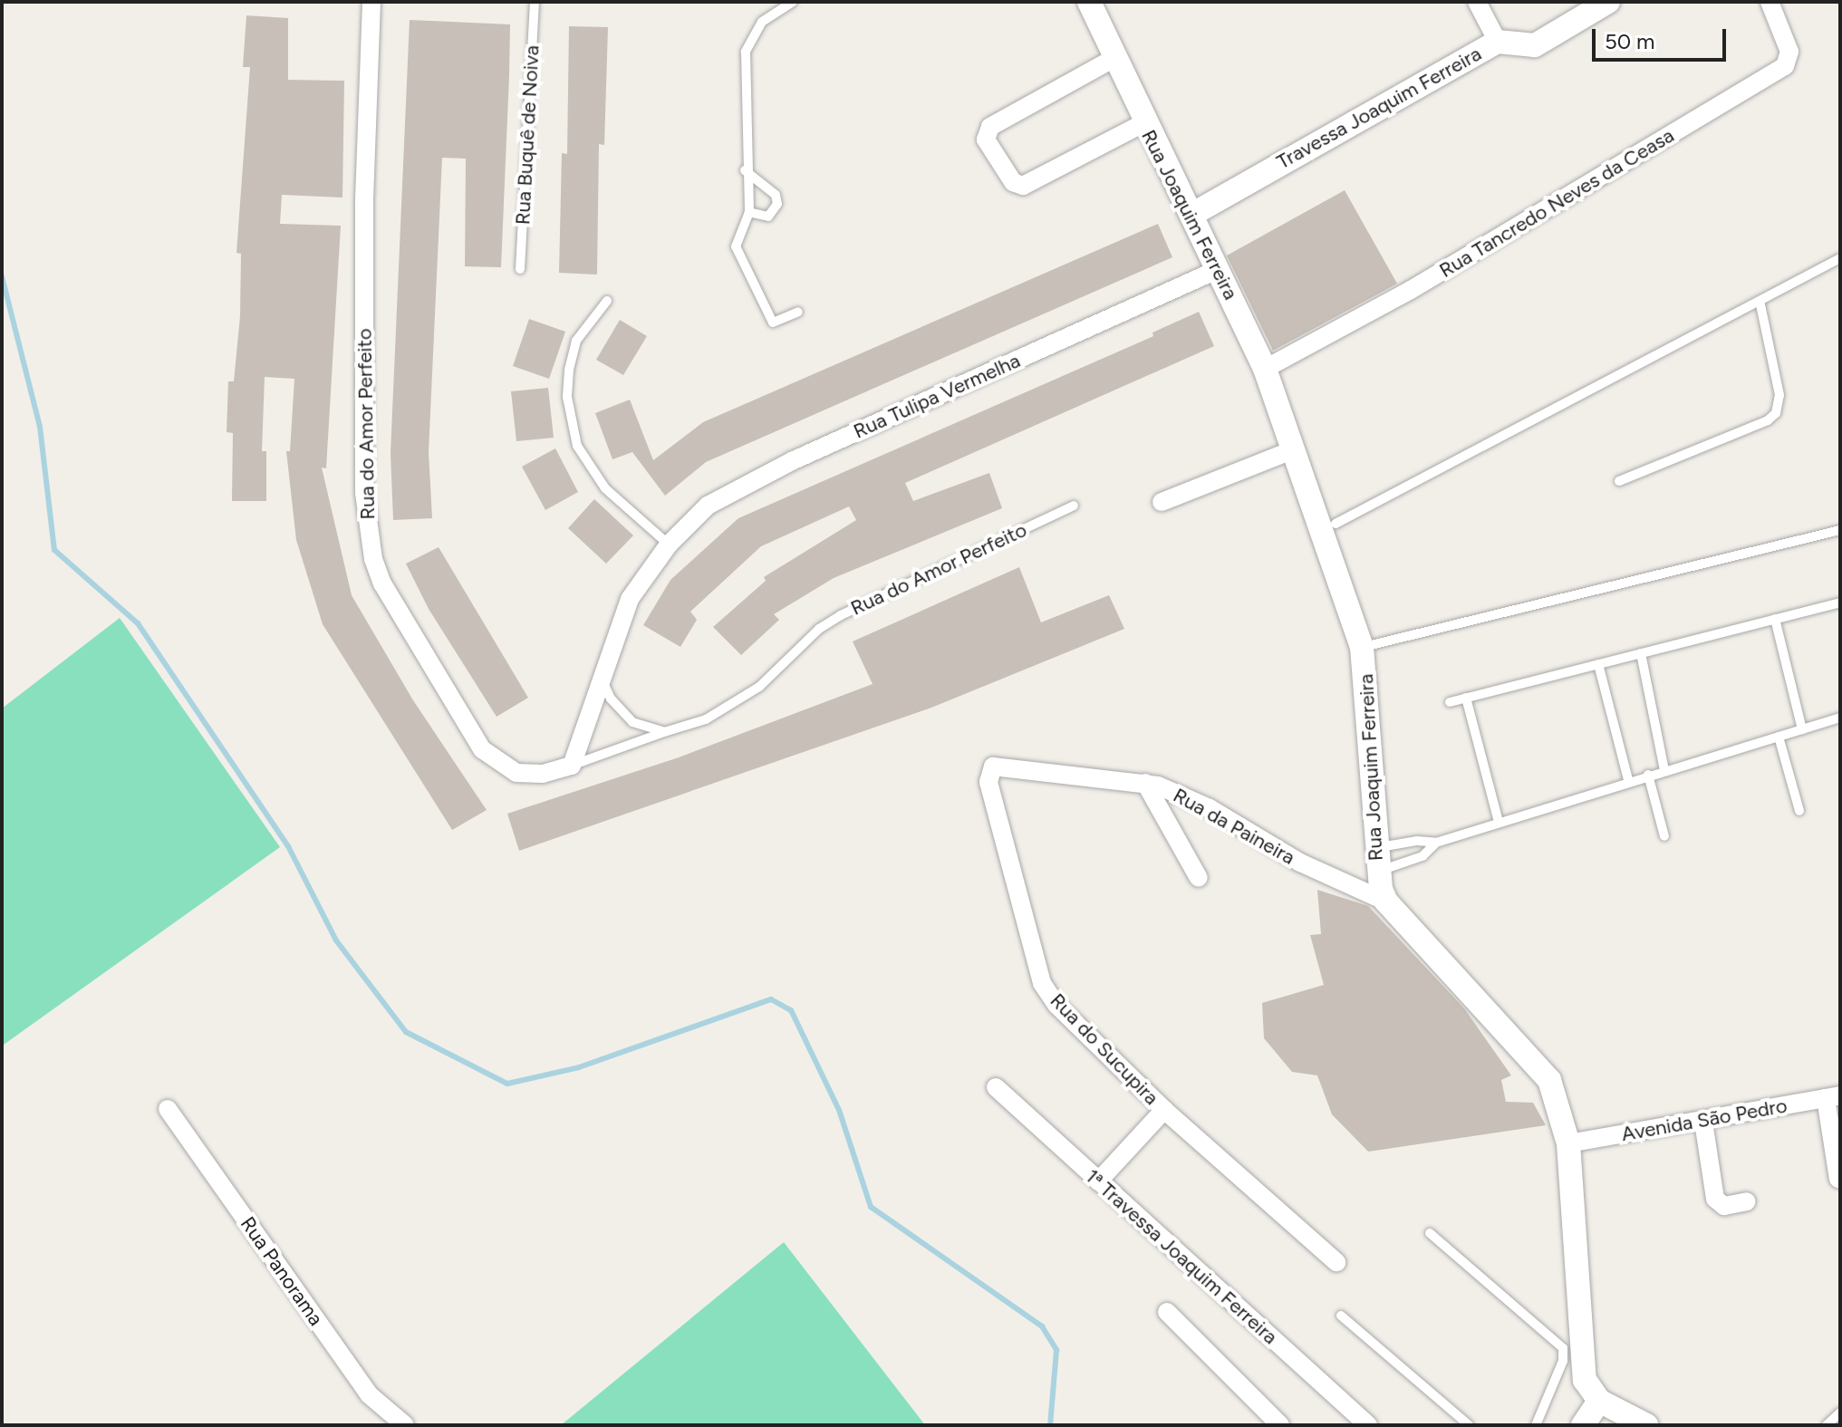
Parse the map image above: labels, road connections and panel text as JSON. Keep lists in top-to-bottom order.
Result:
{
  "streets": {
    "street": [
      "Travessa Joaquim Ferreira",
      "Rua Tancredo Neves da Ceasa",
      "Rua Joaquim Ferreira",
      "Rua Tulipa Vermelha",
      "Rua do Amor Perfeito",
      "Rua da Paineira",
      "Rua do Sucupira",
      "Avenida São Pedro",
      "1ª Travessa Joaquim Ferreira",
      "Rua Panorama"
    ],
    "lane": ["Rua Buquê de Noiva"]
  },
  "crossings": [
    ["Travessa Joaquim Ferreira", "Rua Joaquim Ferreira"],
    ["Rua Tancredo Neves da Ceasa", "Rua Joaquim Ferreira"],
    ["Rua Joaquim Ferreira", "Rua Tulipa Vermelha"],
    ["Rua Joaquim Ferreira", "Rua da Paineira"],
    ["Rua Joaquim Ferreira", "Avenida São Pedro"],
    ["Rua Tulipa Vermelha", "Rua do Amor Perfeito"],
    ["Rua da Paineira", "Rua do Sucupira"],
    ["Rua do Sucupira", "1ª Travessa Joaquim Ferreira"]
  ],
  "scale_bar": "50 m"
}
